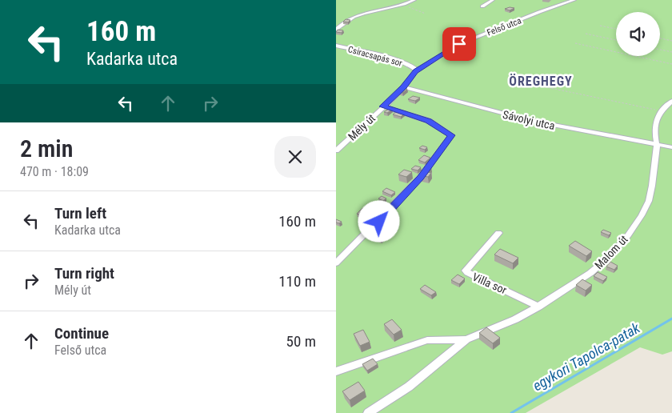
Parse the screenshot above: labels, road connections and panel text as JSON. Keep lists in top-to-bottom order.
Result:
{
  "streets": {
    "street": [
      "Felső utca",
      "Csiracsapás sor",
      "Sávolyi utca",
      "Mély út",
      "Malom út",
      "Villa sor"
    ]
  },
  "crossings": [
    ["Felső utca", "Csiracsapás sor"],
    ["Csiracsapás sor", "Sávolyi utca"],
    ["Csiracsapás sor", "Mély út"],
    ["Sávolyi utca", "Mély út"],
    ["Sávolyi utca", "Malom út"],
    ["Malom út", "Villa sor"]
  ],
  "districts": ["ÖREGHEGY"],
  "water": ["egykori Tapolca-patak"],
  "page": {
    "turn": ["160 m", "Kadarka utca"],
    "heading": ["2 min", "470 m · 18:09"],
    "list": [
      {
        "name": "Turn left",
        "note": "Kadarka utca",
        "value": "160 m"
      },
      {
        "name": "Turn right",
        "note": "Mély út",
        "value": "110 m"
      },
      {
        "name": "Continue",
        "note": "Felső utca",
        "value": "50 m"
      }
    ]
  }
}
